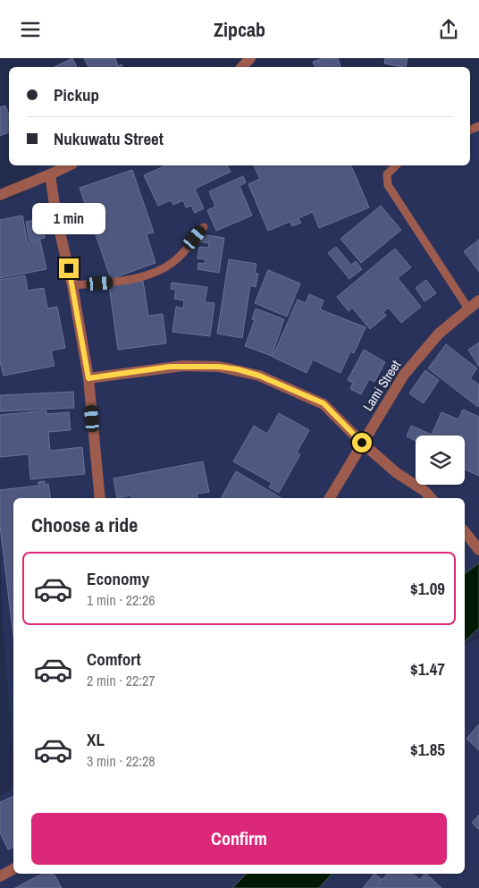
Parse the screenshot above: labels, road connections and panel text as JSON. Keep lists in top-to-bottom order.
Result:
{
  "streets": {
    "street": ["Lami Street"]
  },
  "page": {
    "header": "Zipcab",
    "banner": ["Pickup", "Nukuwatu Street"],
    "bubble": "1 min",
    "heading": "Choose a ride",
    "list": [
      {
        "name": "Economy",
        "note": "1 min · 22:26",
        "value": "$1.09"
      },
      {
        "name": "Comfort",
        "note": "2 min · 22:27",
        "value": "$1.47"
      },
      {
        "name": "XL",
        "note": "3 min · 22:28",
        "value": "$1.85"
      }
    ],
    "buttons": "Confirm"
  }
}
